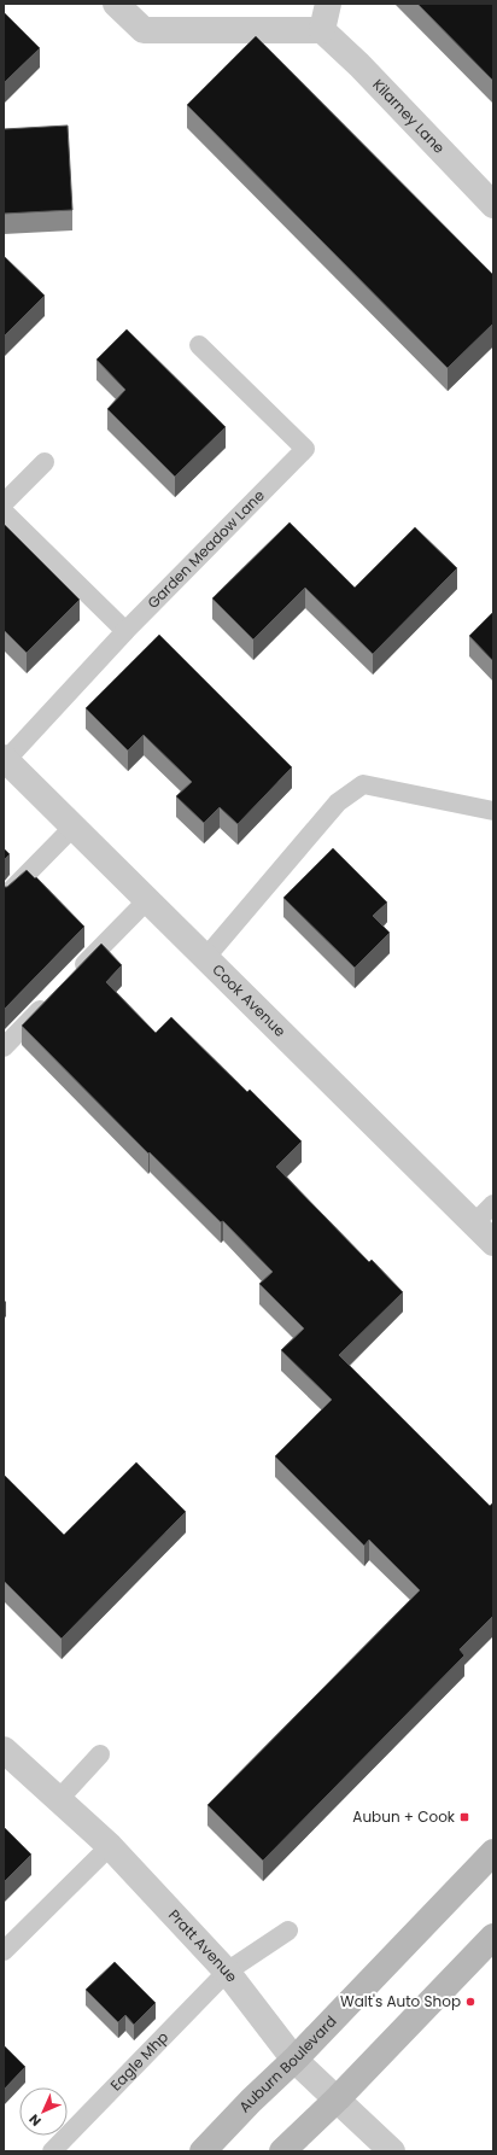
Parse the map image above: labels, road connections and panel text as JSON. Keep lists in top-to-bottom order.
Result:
{
  "streets": {
    "main road": ["Auburn Boulevard"],
    "street": ["Kilarney Lane", "Cook Avenue", "Pratt Avenue"],
    "lane": ["Garden Meadow Lane", "Eagle Mhp"]
  },
  "crossings": [
    ["Garden Meadow Lane", "Cook Avenue"],
    ["Pratt Avenue", "Eagle Mhp"],
    ["Pratt Avenue", "Auburn Boulevard"]
  ],
  "places": {
    "transit": ["Aubun + Cook"],
    "other": ["Walt's Auto Shop"]
  },
  "north": "bottom left"
}
